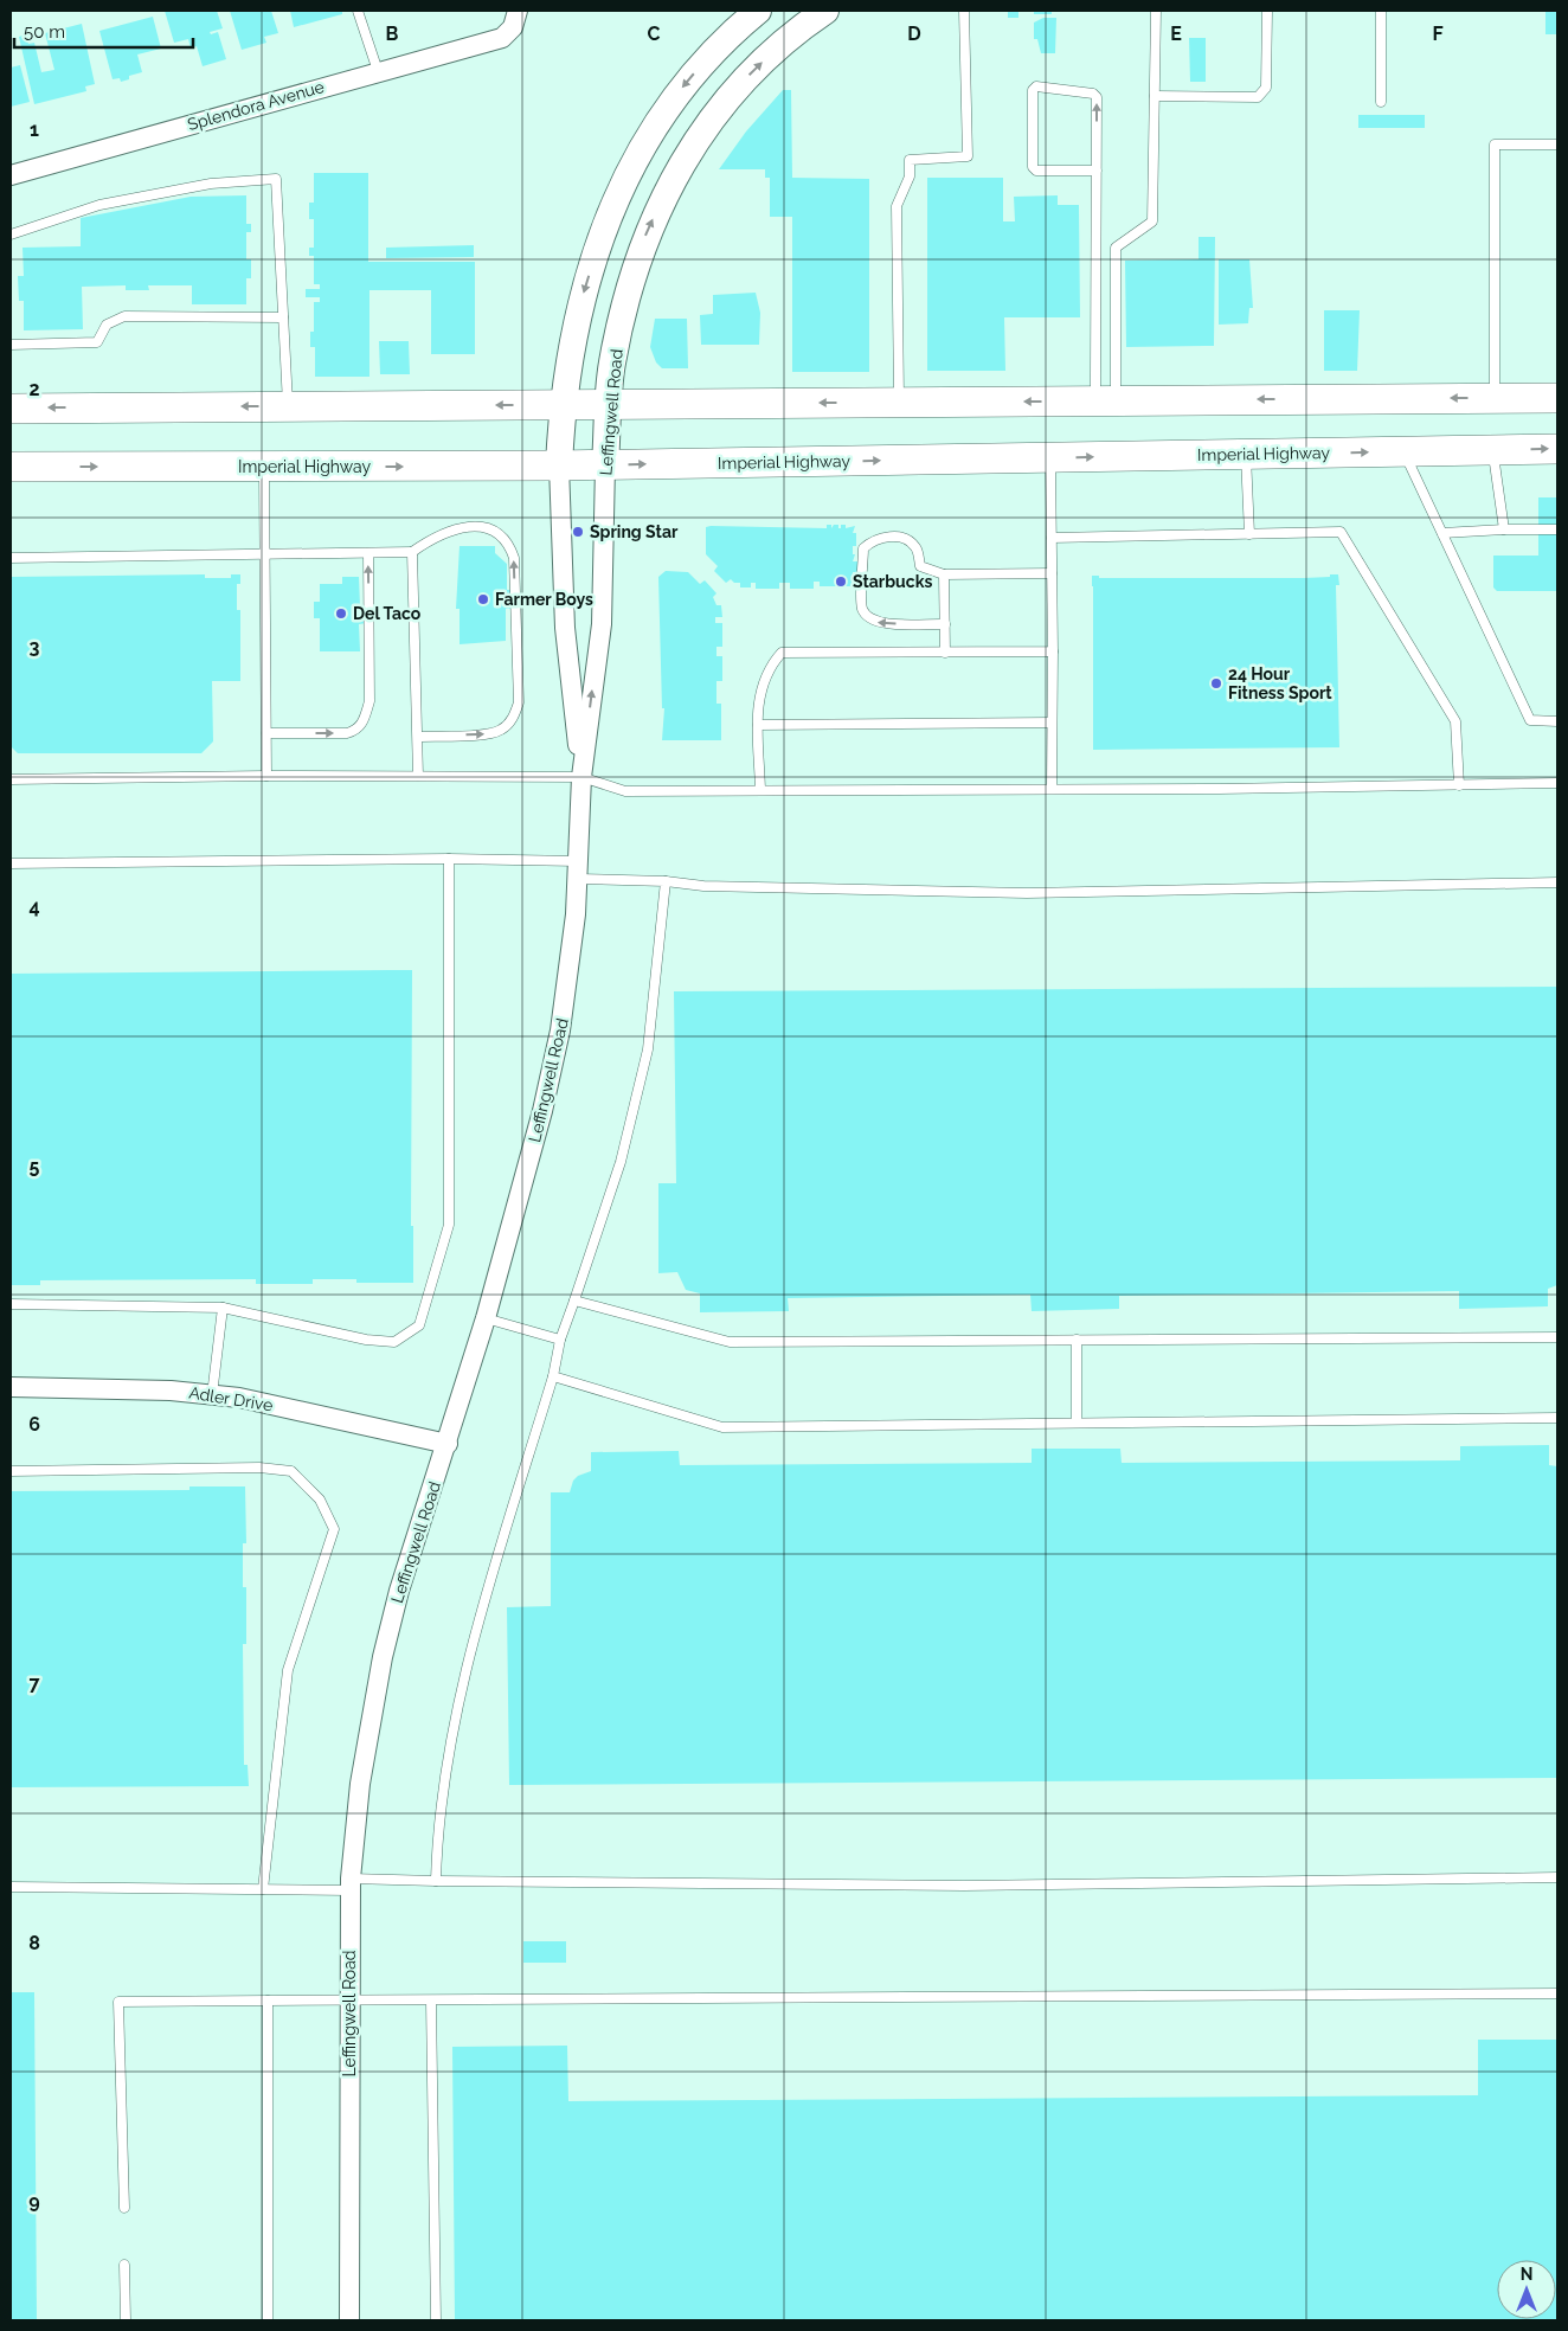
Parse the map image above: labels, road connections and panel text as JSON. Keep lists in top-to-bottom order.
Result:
{
  "streets": {
    "main road": ["Leffingwell Road", "Imperial Highway"],
    "street": ["Splendora Avenue", "Adler Drive"]
  },
  "crossings": [
    ["Leffingwell Road", "Imperial Highway"],
    ["Leffingwell Road", "Adler Drive"]
  ],
  "places": [
    "Spring Star",
    "Starbucks",
    "Farmer Boys",
    "Del Taco",
    "24 Hour Fitness Sport"
  ],
  "scale_bar": "50 m",
  "north": "top",
  "grid": {
    "columns": [
      "B",
      "C",
      "D",
      "E",
      "F"
    ],
    "rows": [
      "1",
      "2",
      "3",
      "4",
      "5",
      "6",
      "7",
      "8",
      "9"
    ]
  }
}
